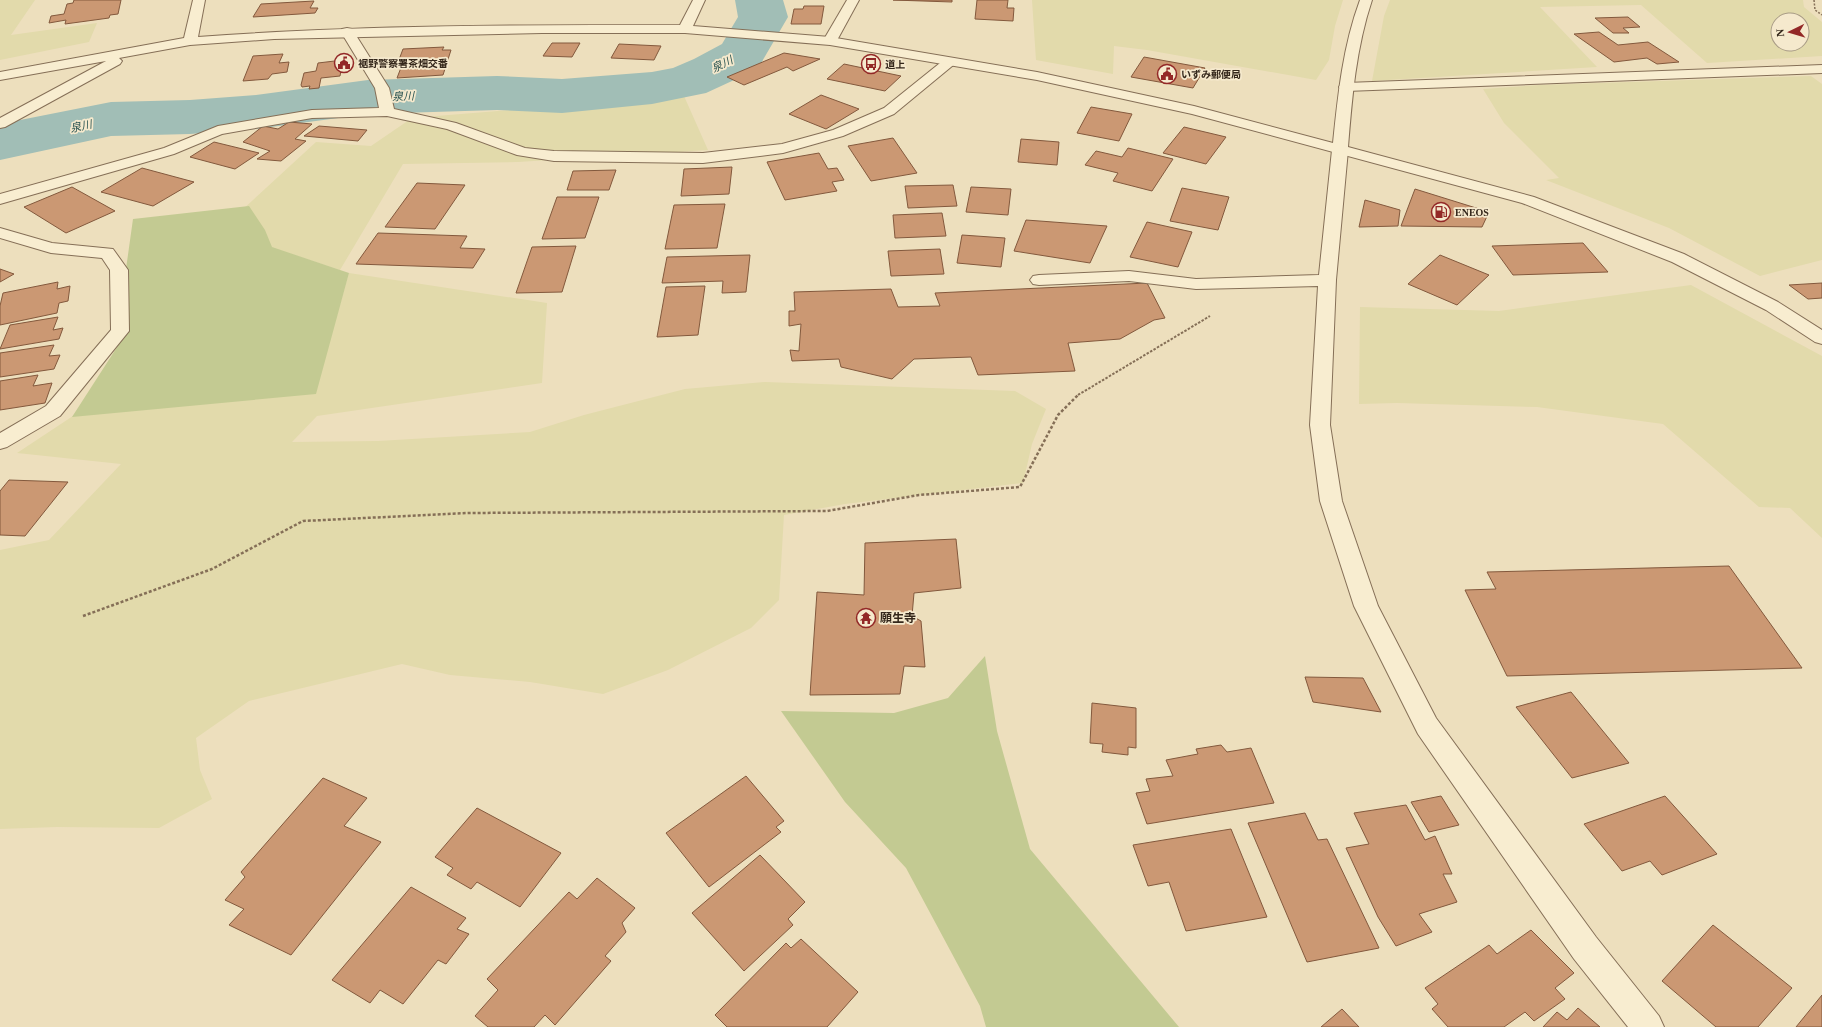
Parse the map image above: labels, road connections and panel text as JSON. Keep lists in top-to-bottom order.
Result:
{
  "water": ["泉川"],
  "places": {
    "public building": ["裾野警察署茶畑交番", "いずみ郵便局"],
    "bus stop": ["道上"],
    "fuel station": ["ENEOS"],
    "temple": ["願生寺"]
  },
  "north": "left"
}
